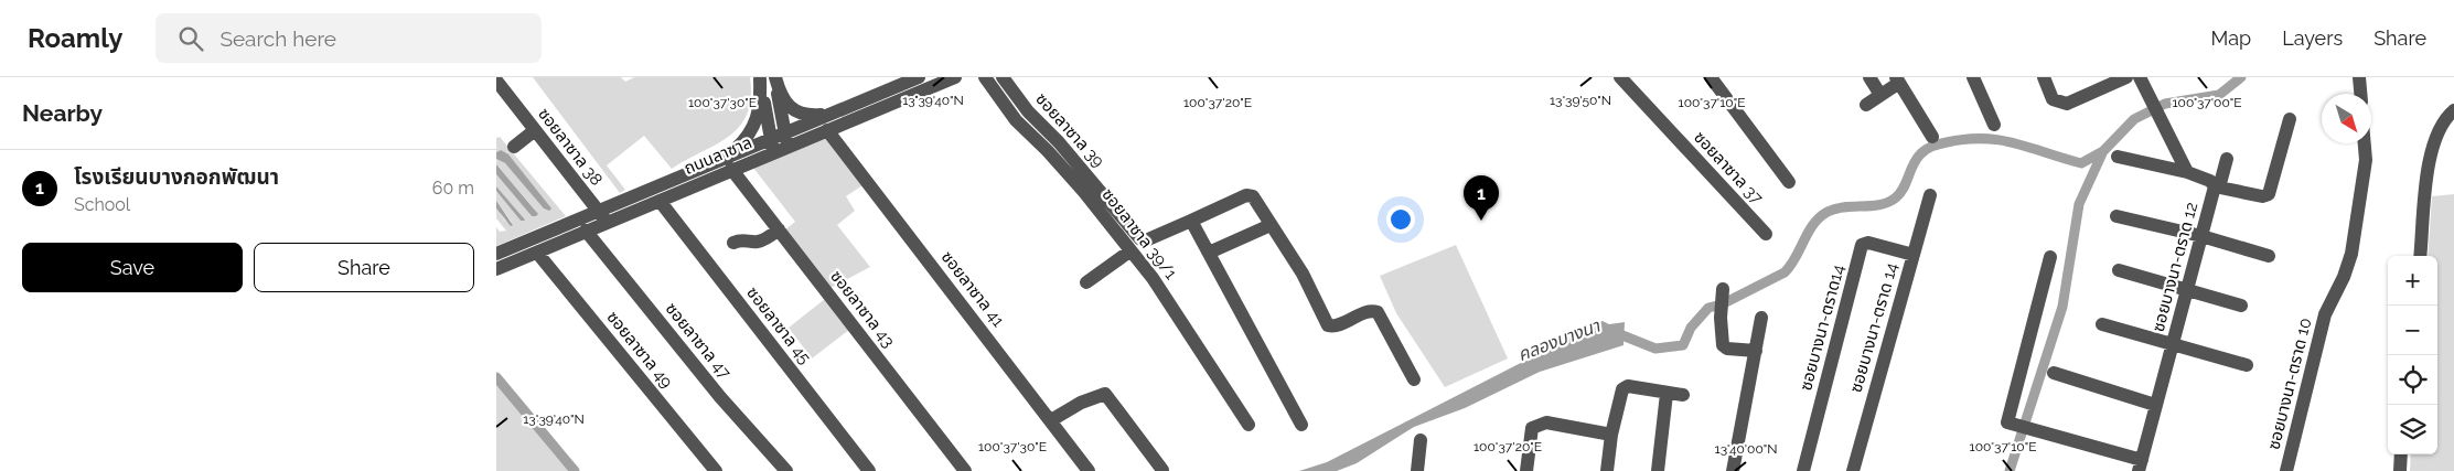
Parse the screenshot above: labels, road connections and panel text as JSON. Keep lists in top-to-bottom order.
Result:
{
  "streets": {
    "street": [
      "ซอยลาซาล 39",
      "ซอยลาซาล 38",
      "ถนนลาซาล",
      "ซอยลาซาล 37",
      "ซอยลาซาล 39/1",
      "ซอยบางนา-ตราด 12",
      "ซอยลาซาล 41",
      "ซอยลาซาล 43",
      "ซอยลาซาล 45",
      "ซอยบางนา-ตราด14",
      "ซอยบางนา-ตราด 14",
      "ซอยลาซาล 47",
      "ซอยลาซาล 49",
      "ซอยบางนา-ตราด 10"
    ]
  },
  "crossings": [
    ["ซอยลาซาล 38", "ถนนลาซาล"],
    ["ถนนลาซาล", "ซอยลาซาล 41"],
    ["ถนนลาซาล", "ซอยลาซาล 43"],
    ["ถนนลาซาล", "ซอยลาซาล 45"],
    ["ถนนลาซาล", "ซอยลาซาล 47"],
    ["ถนนลาซาล", "ซอยลาซาล 49"],
    ["ซอยบางนา-ตราด14", "ซอยบางนา-ตราด 14"]
  ],
  "water": ["คลองบางนา"],
  "north": "bottom right",
  "page": {
    "header": "Roamly",
    "search": "Search here",
    "nav": ["Map", "Layers", "Share"],
    "heading": "Nearby",
    "list": [
      {
        "mark": "1",
        "name": "โรงเรียนบางกอกพัฒนา",
        "note": "School",
        "value": "60 m"
      }
    ],
    "pins": "1",
    "buttons": ["Save", "Share"],
    "map_buttons": ["+", "−"]
  },
  "coordinates": [
    "13°39'40\"N",
    "13°39'50\"N",
    "100°37'30\"E",
    "100°37'20\"E",
    "100°37'00\"E",
    "100°37'10\"E",
    "13°40'00\"N"
  ]
}
